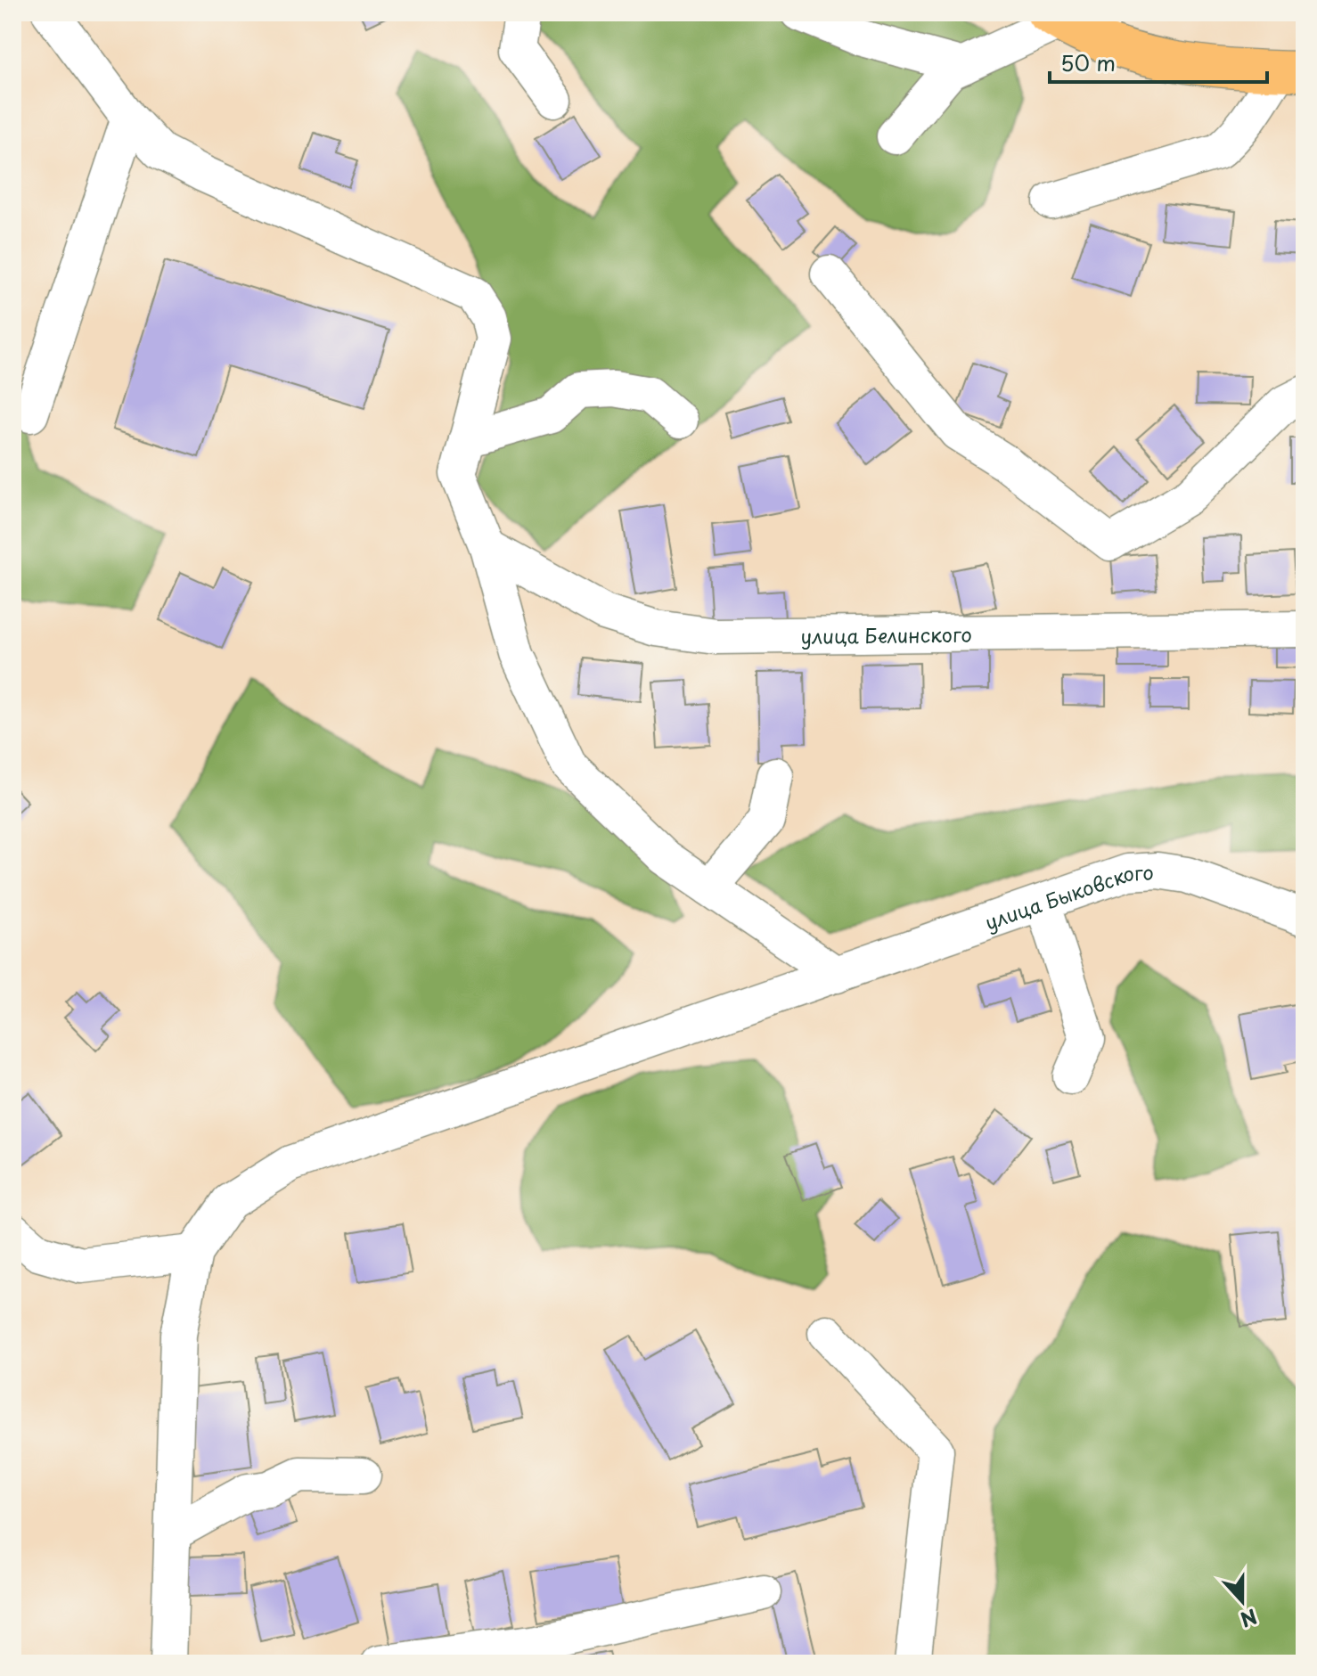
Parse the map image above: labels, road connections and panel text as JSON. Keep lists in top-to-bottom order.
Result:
{
  "streets": {
    "street": ["улица Белинского", "улица Быковского"]
  },
  "scale_bar": "50 m",
  "north": "bottom"
}
